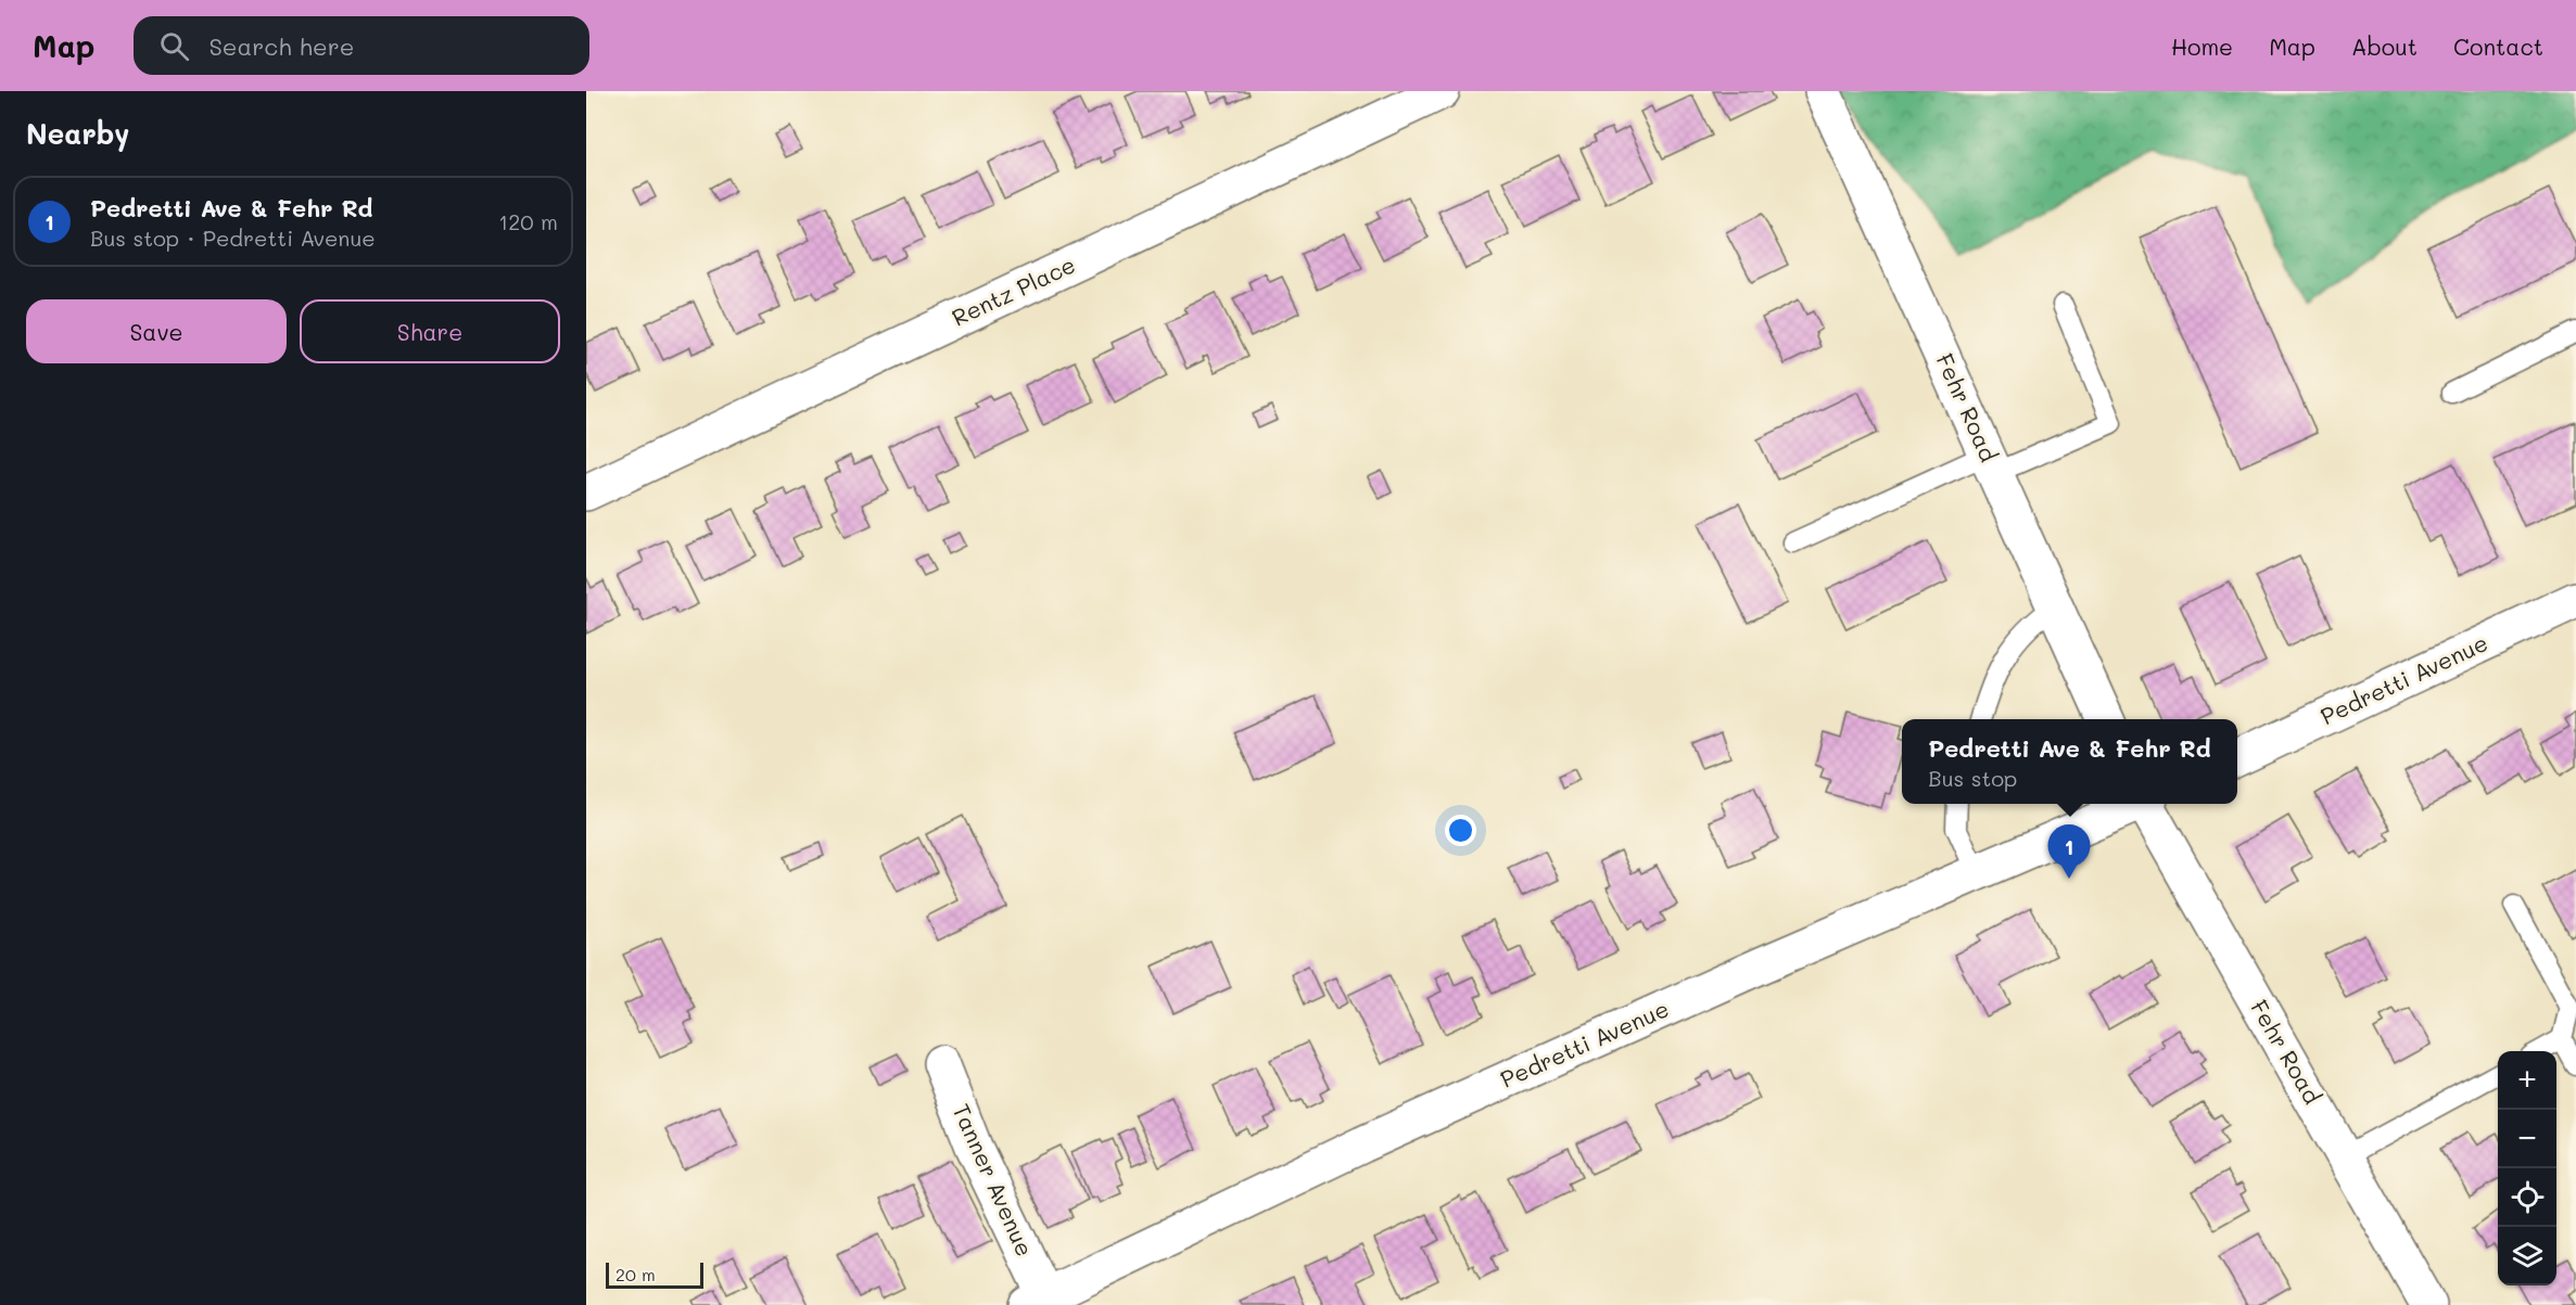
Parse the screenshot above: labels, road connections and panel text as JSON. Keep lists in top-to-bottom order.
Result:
{
  "streets": {
    "street": [
      "Rentz Place",
      "Fehr Road",
      "Pedretti Avenue",
      "Tanner Avenue"
    ]
  },
  "crossings": [
    ["Pedretti Avenue", "Tanner Avenue"]
  ],
  "scale_bar": "20 m",
  "page": {
    "header": "Map",
    "search": "Search here",
    "nav": [
      "Home",
      "Map",
      "About",
      "Contact"
    ],
    "heading": "Nearby",
    "list": [
      {
        "mark": "1",
        "name": "Pedretti Ave & Fehr Rd",
        "note": "Bus stop · Pedretti Avenue",
        "value": "120 m"
      }
    ],
    "buttons": ["Save", "Share"],
    "popup": ["Pedretti Ave & Fehr Rd", "Bus stop"],
    "pins": "1",
    "map_buttons": ["+", "−"],
    "scale": "20 m"
  }
}
